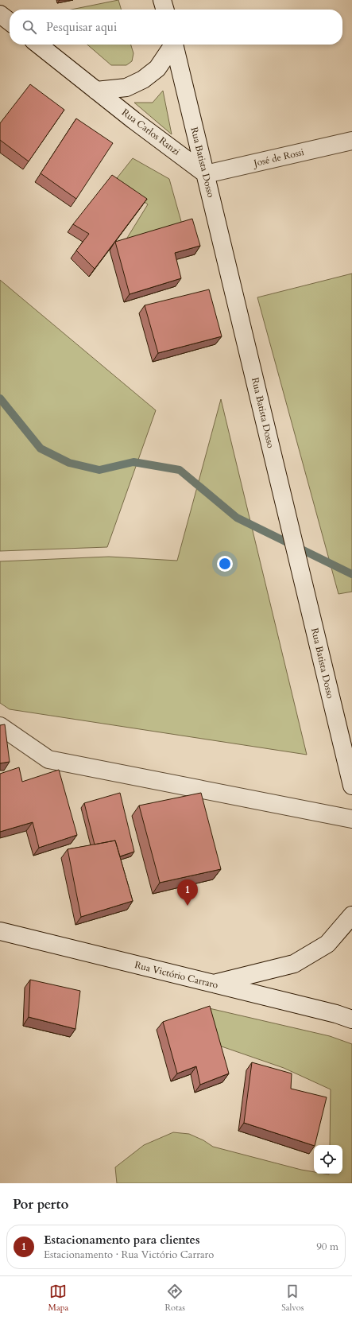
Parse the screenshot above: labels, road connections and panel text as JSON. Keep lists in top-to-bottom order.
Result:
{
  "streets": {
    "main road": [
      "Rua Carlos Ranzi",
      "José de Rossi",
      "Rua Batista Dosso",
      "Rua Victório Carraro"
    ]
  },
  "crossings": [
    ["Rua Carlos Ranzi", "José de Rossi"],
    ["Rua Carlos Ranzi", "Rua Batista Dosso"],
    ["José de Rossi", "Rua Batista Dosso"]
  ],
  "page": {
    "search": "Pesquisar aqui",
    "pins": "1",
    "heading": "Por perto",
    "list": [
      {
        "mark": "1",
        "name": "Estacionamento para clientes",
        "note": "Estacionamento · Rua Victório Carraro",
        "value": "90 m"
      }
    ],
    "nav": ["Mapa", "Rotas", "Salvos"]
  }
}
